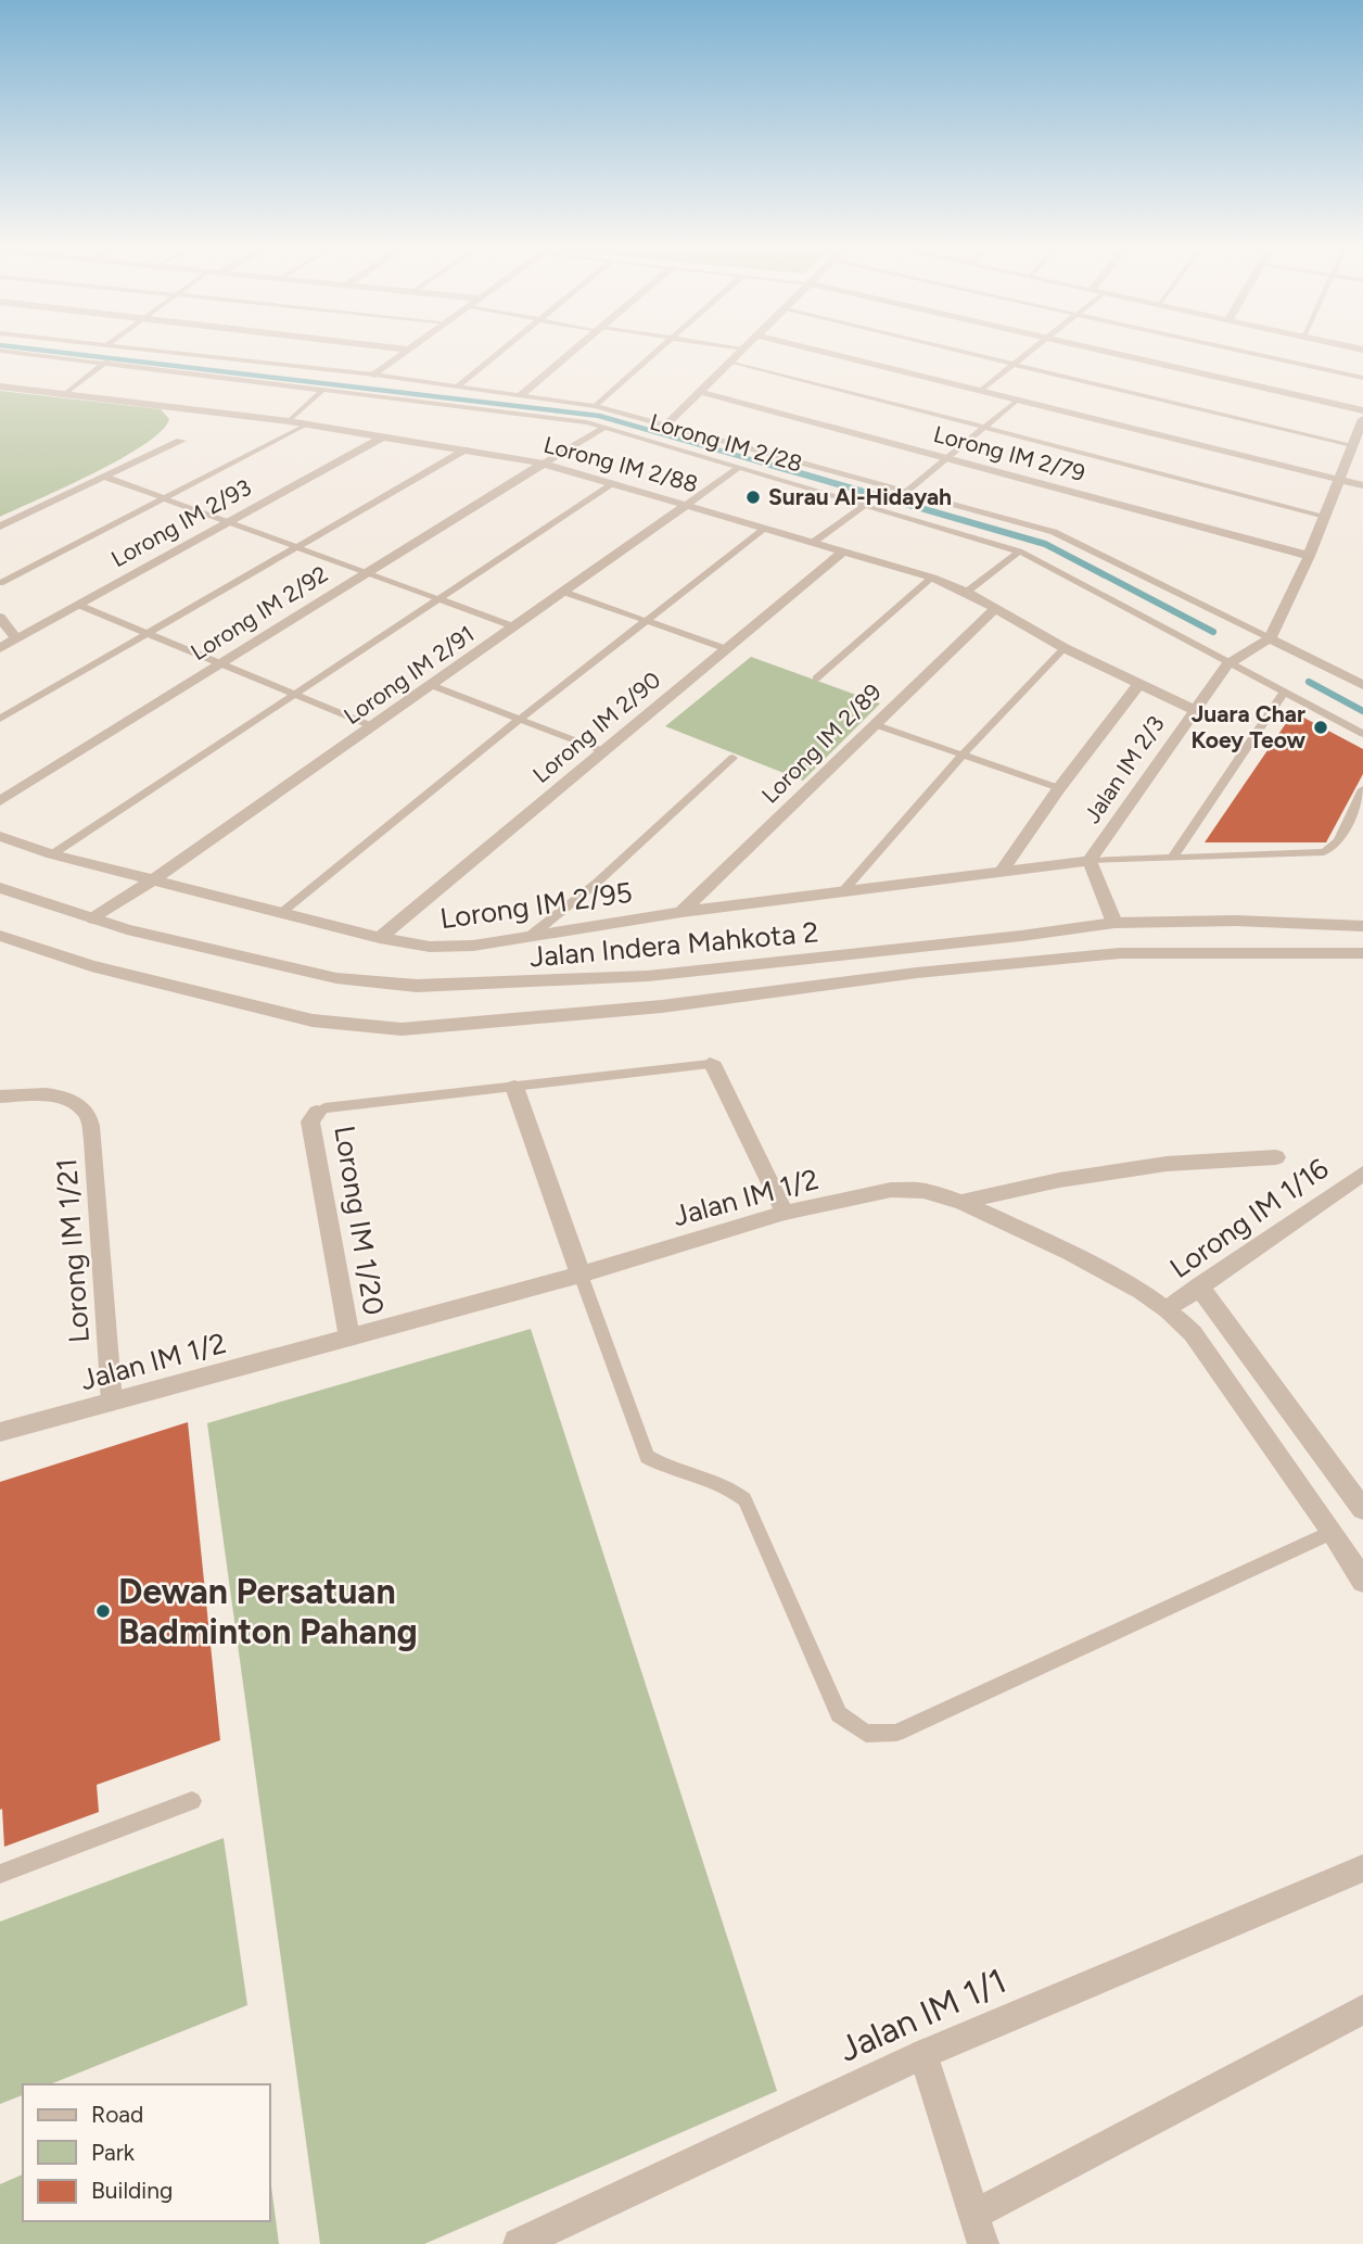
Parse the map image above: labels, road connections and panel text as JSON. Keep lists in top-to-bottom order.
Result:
{
  "streets": {
    "street": [
      "Lorong IM 2/79",
      "Lorong IM 2/88",
      "Lorong IM 2/93",
      "Lorong IM 2/92",
      "Lorong IM 2/91",
      "Lorong IM 2/90",
      "Lorong IM 2/89",
      "Jalan IM 2/3",
      "Lorong IM 2/95",
      "Jalan Indera Mahkota 2",
      "Jalan IM 1/2",
      "Lorong IM 1/16",
      "Lorong IM 1/20",
      "Lorong IM 1/21",
      "Jalan IM 1/1"
    ],
    "lane": ["Lorong IM 2/28"]
  },
  "crossings": [
    ["Lorong IM 2/28", "Jalan IM 2/3"],
    ["Lorong IM 2/88", "Lorong IM 2/93"],
    ["Lorong IM 2/88", "Lorong IM 2/92"],
    ["Lorong IM 2/88", "Lorong IM 2/91"],
    ["Lorong IM 2/88", "Lorong IM 2/90"],
    ["Lorong IM 2/88", "Lorong IM 2/89"],
    ["Lorong IM 2/88", "Jalan IM 2/3"],
    ["Lorong IM 2/91", "Lorong IM 2/95"],
    ["Lorong IM 2/91", "Jalan Indera Mahkota 2"],
    ["Lorong IM 2/90", "Lorong IM 2/95"],
    ["Lorong IM 2/89", "Lorong IM 2/95"],
    ["Jalan IM 2/3", "Lorong IM 2/95"],
    ["Jalan IM 2/3", "Jalan Indera Mahkota 2"],
    ["Jalan IM 1/2", "Lorong IM 1/16"],
    ["Jalan IM 1/2", "Lorong IM 1/20"],
    ["Jalan IM 1/2", "Lorong IM 1/21"]
  ],
  "places": ["Surau Al-Hidayah", "Juara Char Koey Teow", "Dewan Persatuan Badminton Pahang"],
  "legend": ["Road", "Park", "Building"]
}
